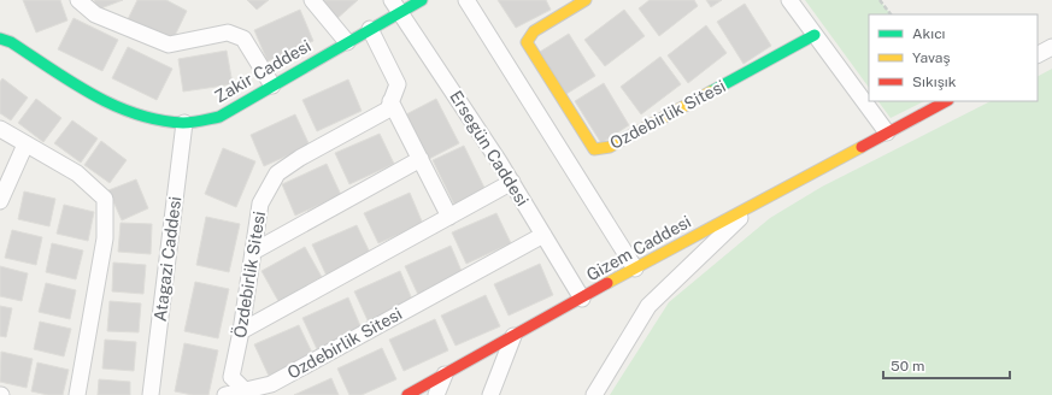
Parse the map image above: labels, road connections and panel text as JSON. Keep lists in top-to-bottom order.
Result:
{
  "streets": {
    "street": [
      "Zakir Caddesi",
      "Ozdebirlik Sitesi",
      "Ersegün Caddesi",
      "Gizem Caddesi",
      "Atagazi Caddesi",
      "Özdebirlik Sitesi"
    ]
  },
  "crossings": [
    ["Zakir Caddesi", "Ersegün Caddesi"],
    ["Zakir Caddesi", "Atagazi Caddesi"],
    ["Ozdebirlik Sitesi", "Ersegün Caddesi"],
    ["Ozdebirlik Sitesi", "Özdebirlik Sitesi"],
    ["Ersegün Caddesi", "Gizem Caddesi"]
  ],
  "legend": ["Akıcı", "Yavaş", "Sıkışık"],
  "scale_bar": "50 m"
}
